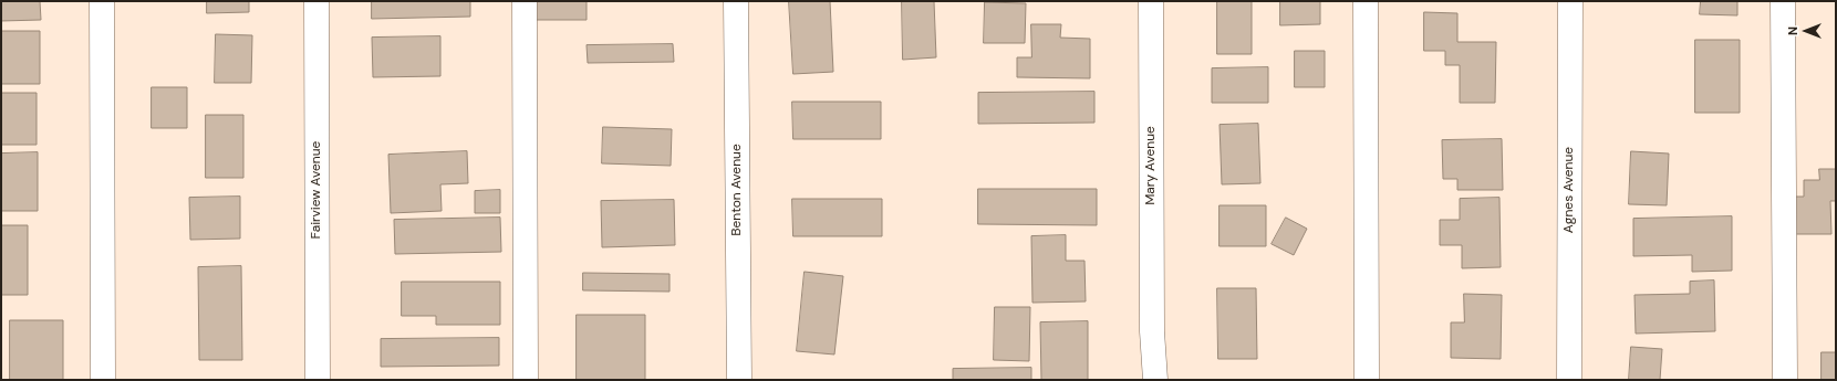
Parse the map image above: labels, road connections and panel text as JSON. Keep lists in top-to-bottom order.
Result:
{
  "streets": {
    "street": [
      "Mary Avenue",
      "Fairview Avenue",
      "Benton Avenue",
      "Agnes Avenue"
    ]
  },
  "north": "left"
}
